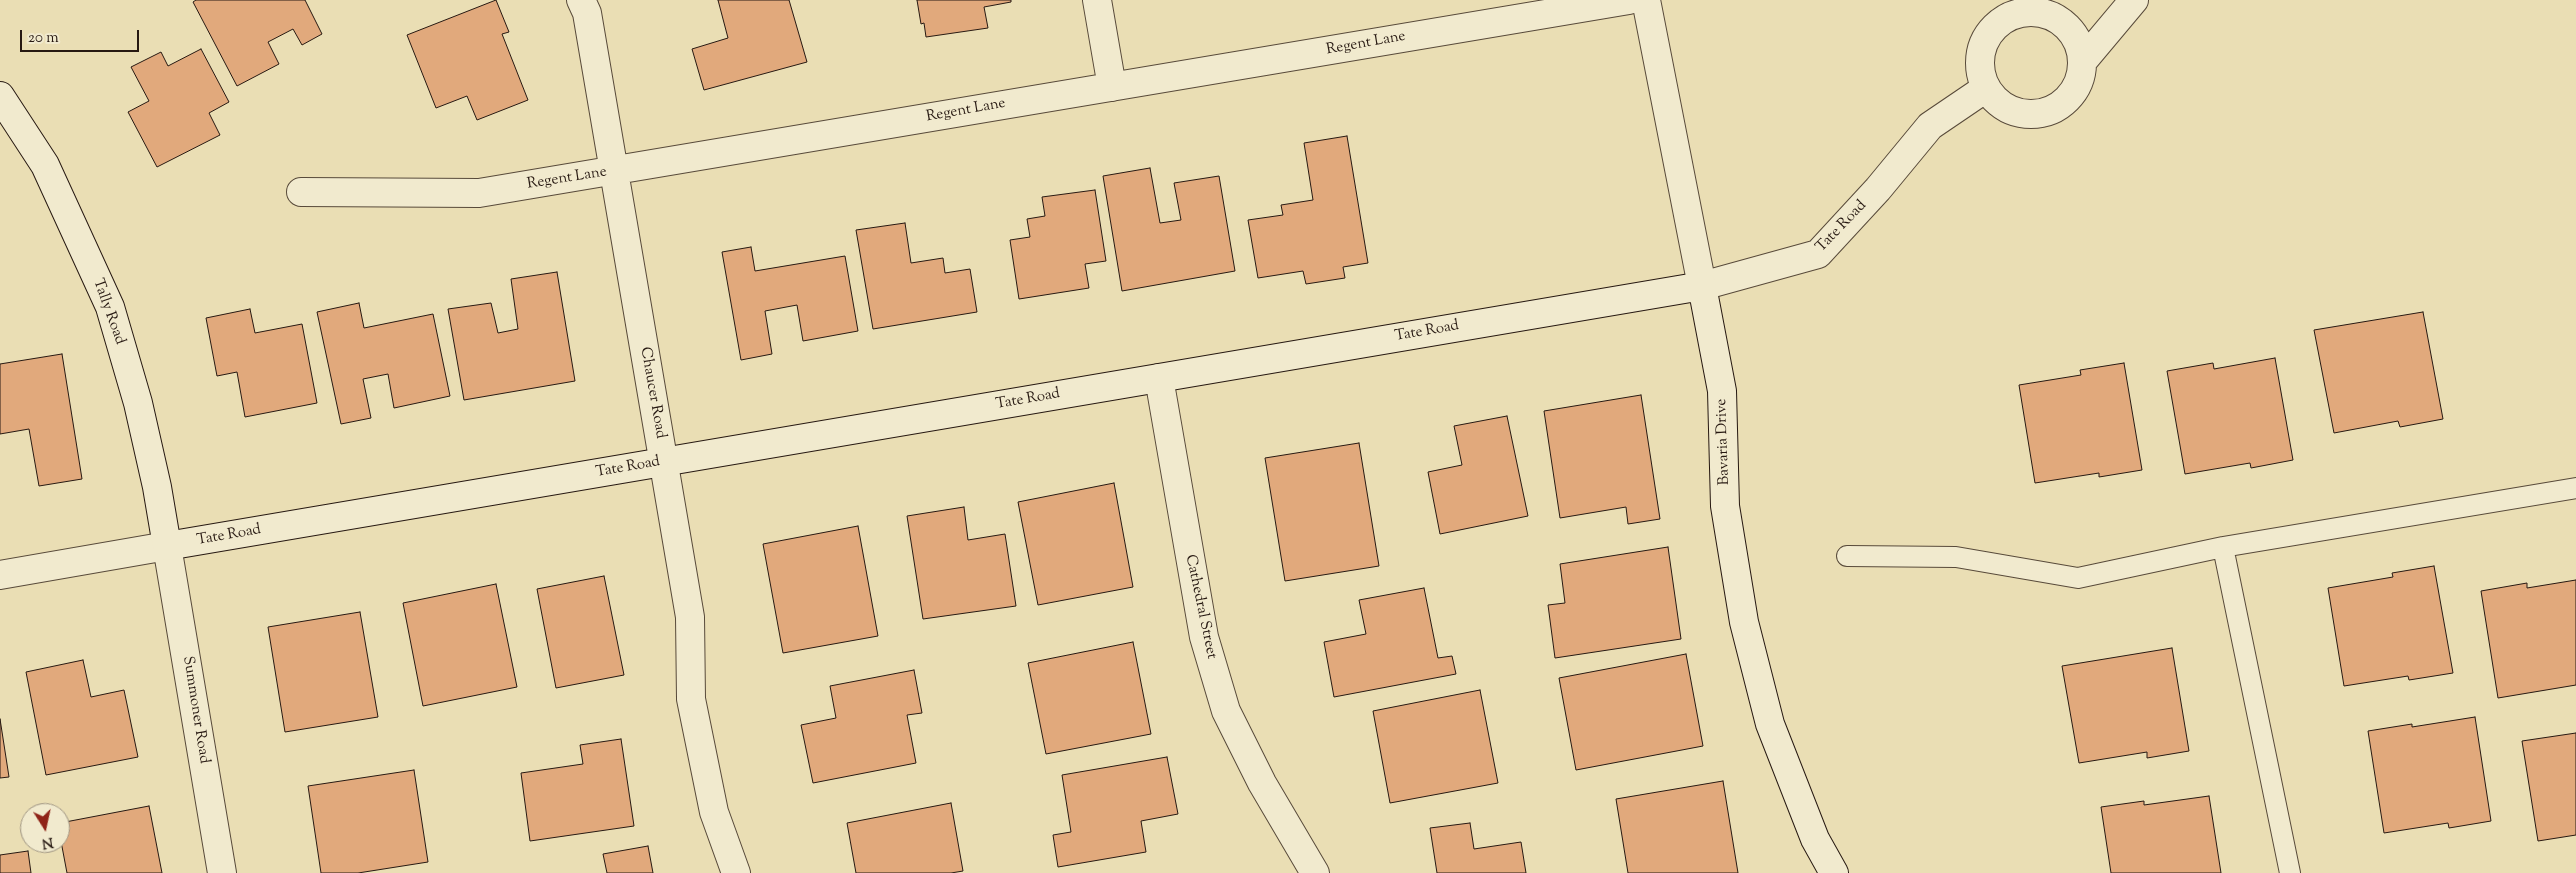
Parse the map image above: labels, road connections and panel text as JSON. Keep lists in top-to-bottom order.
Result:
{
  "streets": {
    "street": [
      "Regent Lane",
      "Tate Road",
      "Tally Road",
      "Chaucer Road",
      "Bavaria Drive",
      "Cathedral Street",
      "Summoner Road"
    ]
  },
  "crossings": [
    ["Regent Lane", "Chaucer Road"],
    ["Tate Road", "Tally Road"],
    ["Tate Road", "Chaucer Road"],
    ["Tate Road", "Bavaria Drive"],
    ["Tate Road", "Cathedral Street"],
    ["Tate Road", "Summoner Road"],
    ["Tally Road", "Summoner Road"]
  ],
  "scale_bar": "20 m",
  "north": "bottom"
}
